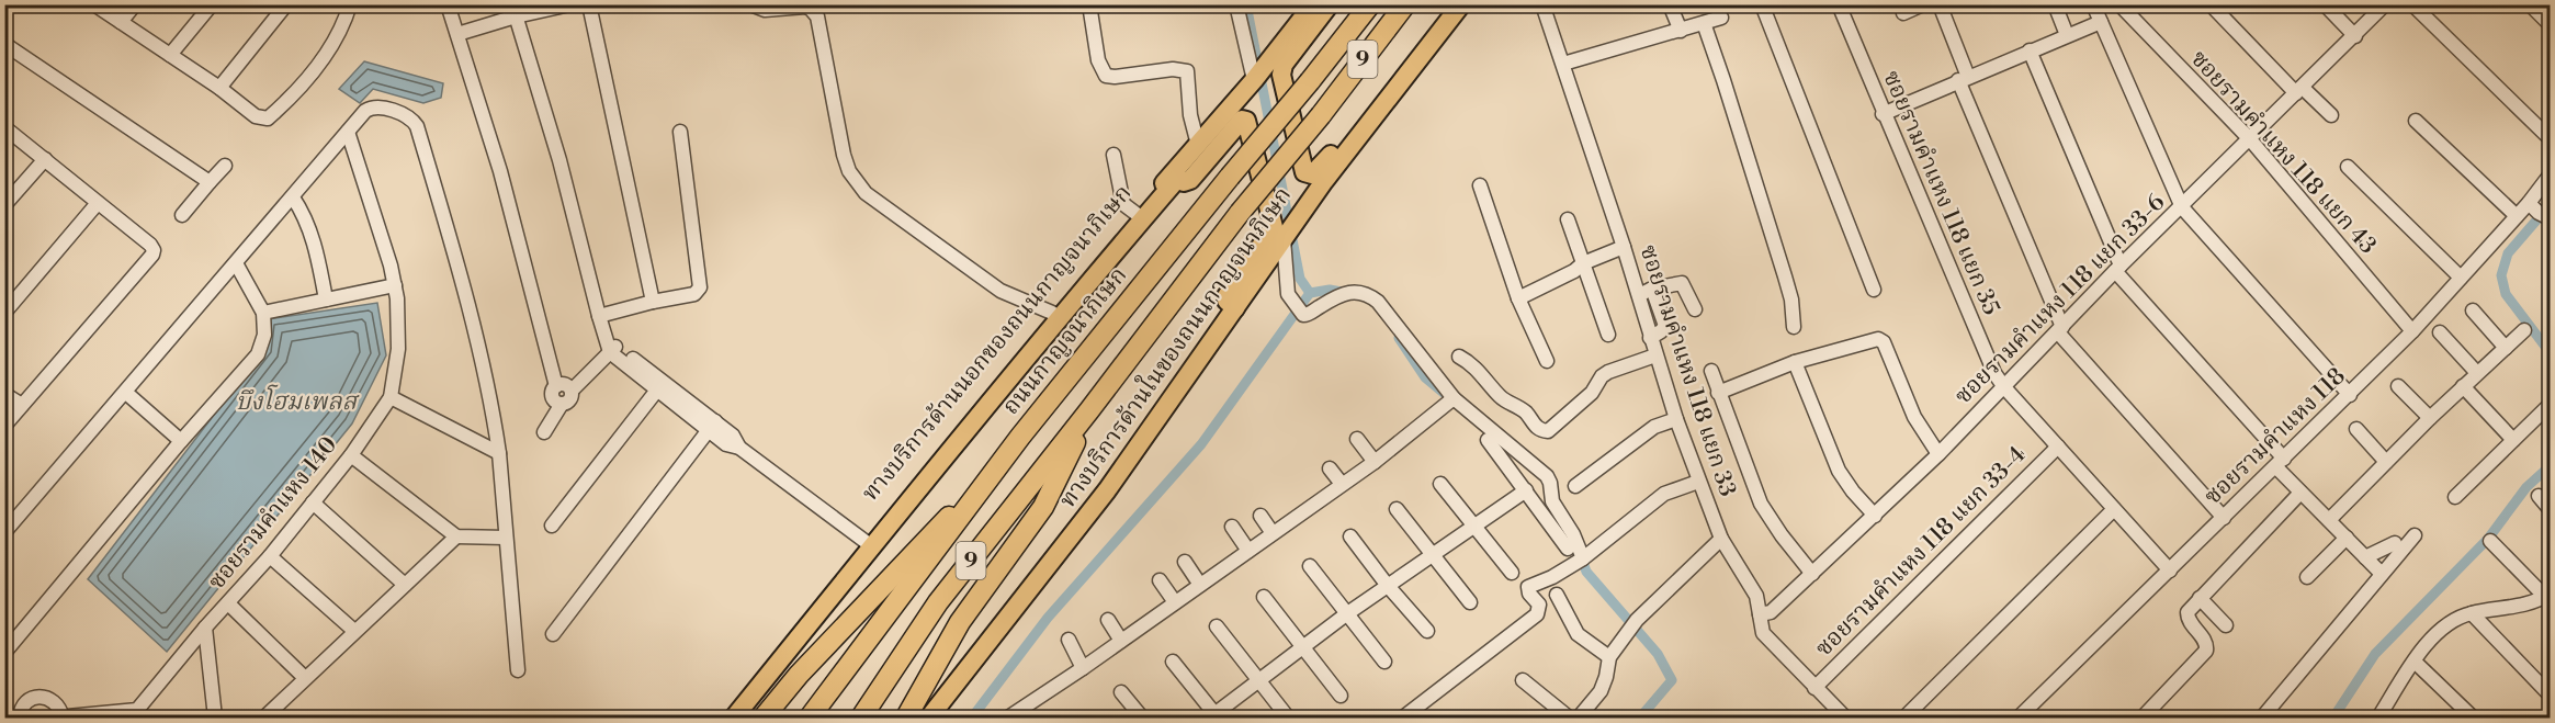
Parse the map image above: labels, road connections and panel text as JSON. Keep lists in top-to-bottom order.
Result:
{
  "streets": {
    "highway": ["9", "ถนนกาญจนาภิเษก"],
    "main road": ["ทางบริการด้านนอกของถนนกาญจนาภิเษก", "ทางบริการด้านในของถนนกาญจนาภิเษก"],
    "street": [
      "ซอยรามคำแหง 118 แยก 43",
      "ซอยรามคำแหง 118 แยก 35",
      "ซอยรามคำแหง 118 แยก 33-6",
      "ซอยรามคำแหง 118 แยก 33",
      "ซอยรามคำแหง 118",
      "ซอยรามคำแหง 140",
      "ซอยรามคำแหง 118 แยก 33-4"
    ]
  },
  "crossings": [
    ["ซอยรามคำแหง 118 แยก 43", "ซอยรามคำแหง 118 แยก 33-6"],
    ["ซอยรามคำแหง 118 แยก 43", "ซอยรามคำแหง 118"],
    ["ซอยรามคำแหง 118 แยก 35", "ซอยรามคำแหง 118 แยก 33-6"],
    ["ซอยรามคำแหง 118 แยก 35", "ซอยรามคำแหง 118"],
    ["ซอยรามคำแหง 118 แยก 35", "ซอยรามคำแหง 118 แยก 33-4"],
    ["ซอยรามคำแหง 118 แยก 33-6", "ซอยรามคำแหง 118 แยก 33"],
    ["ซอยรามคำแหง 118 แยก 33", "ซอยรามคำแหง 118 แยก 33-4"]
  ],
  "water": ["บึงโฮมเพลส"]
}
